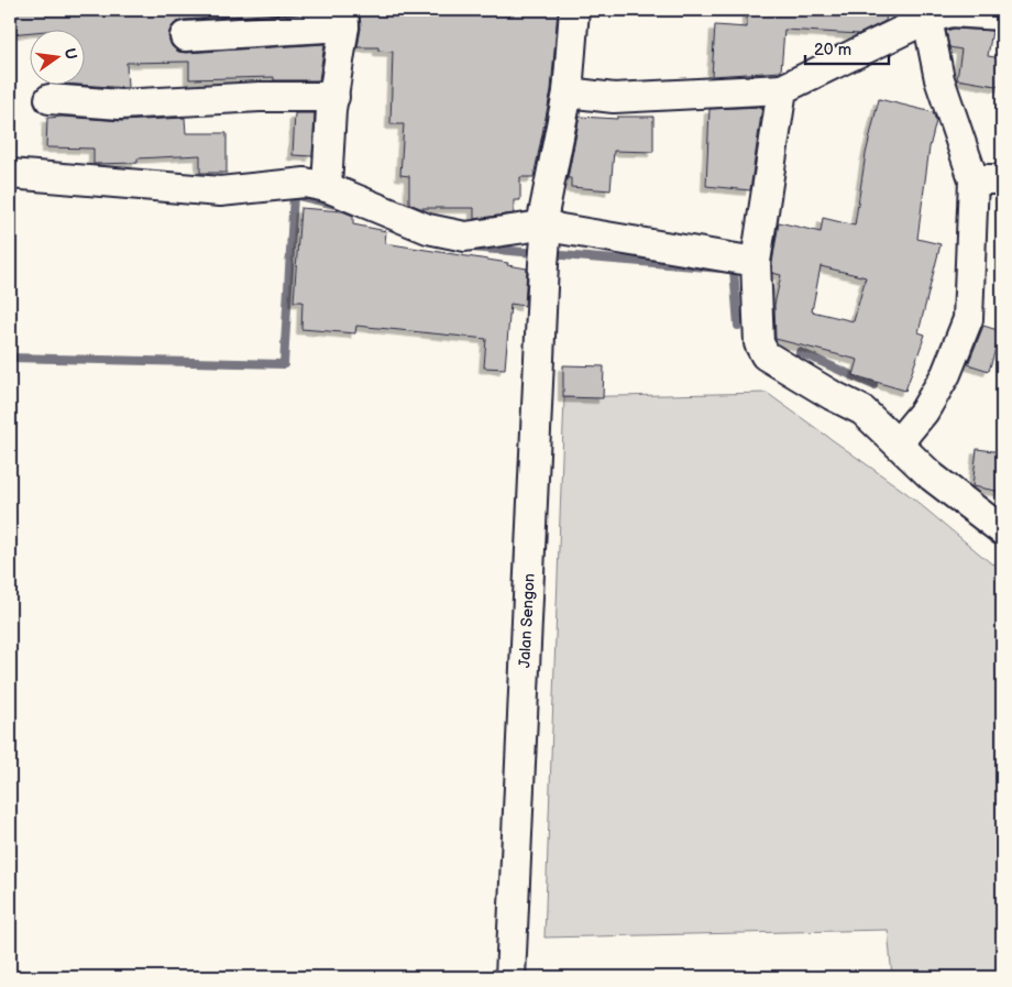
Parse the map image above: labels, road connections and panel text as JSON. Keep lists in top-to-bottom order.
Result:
{
  "streets": {
    "street": ["Jalan Sengon"]
  },
  "scale_bar": "20 m",
  "north": "right"
}
